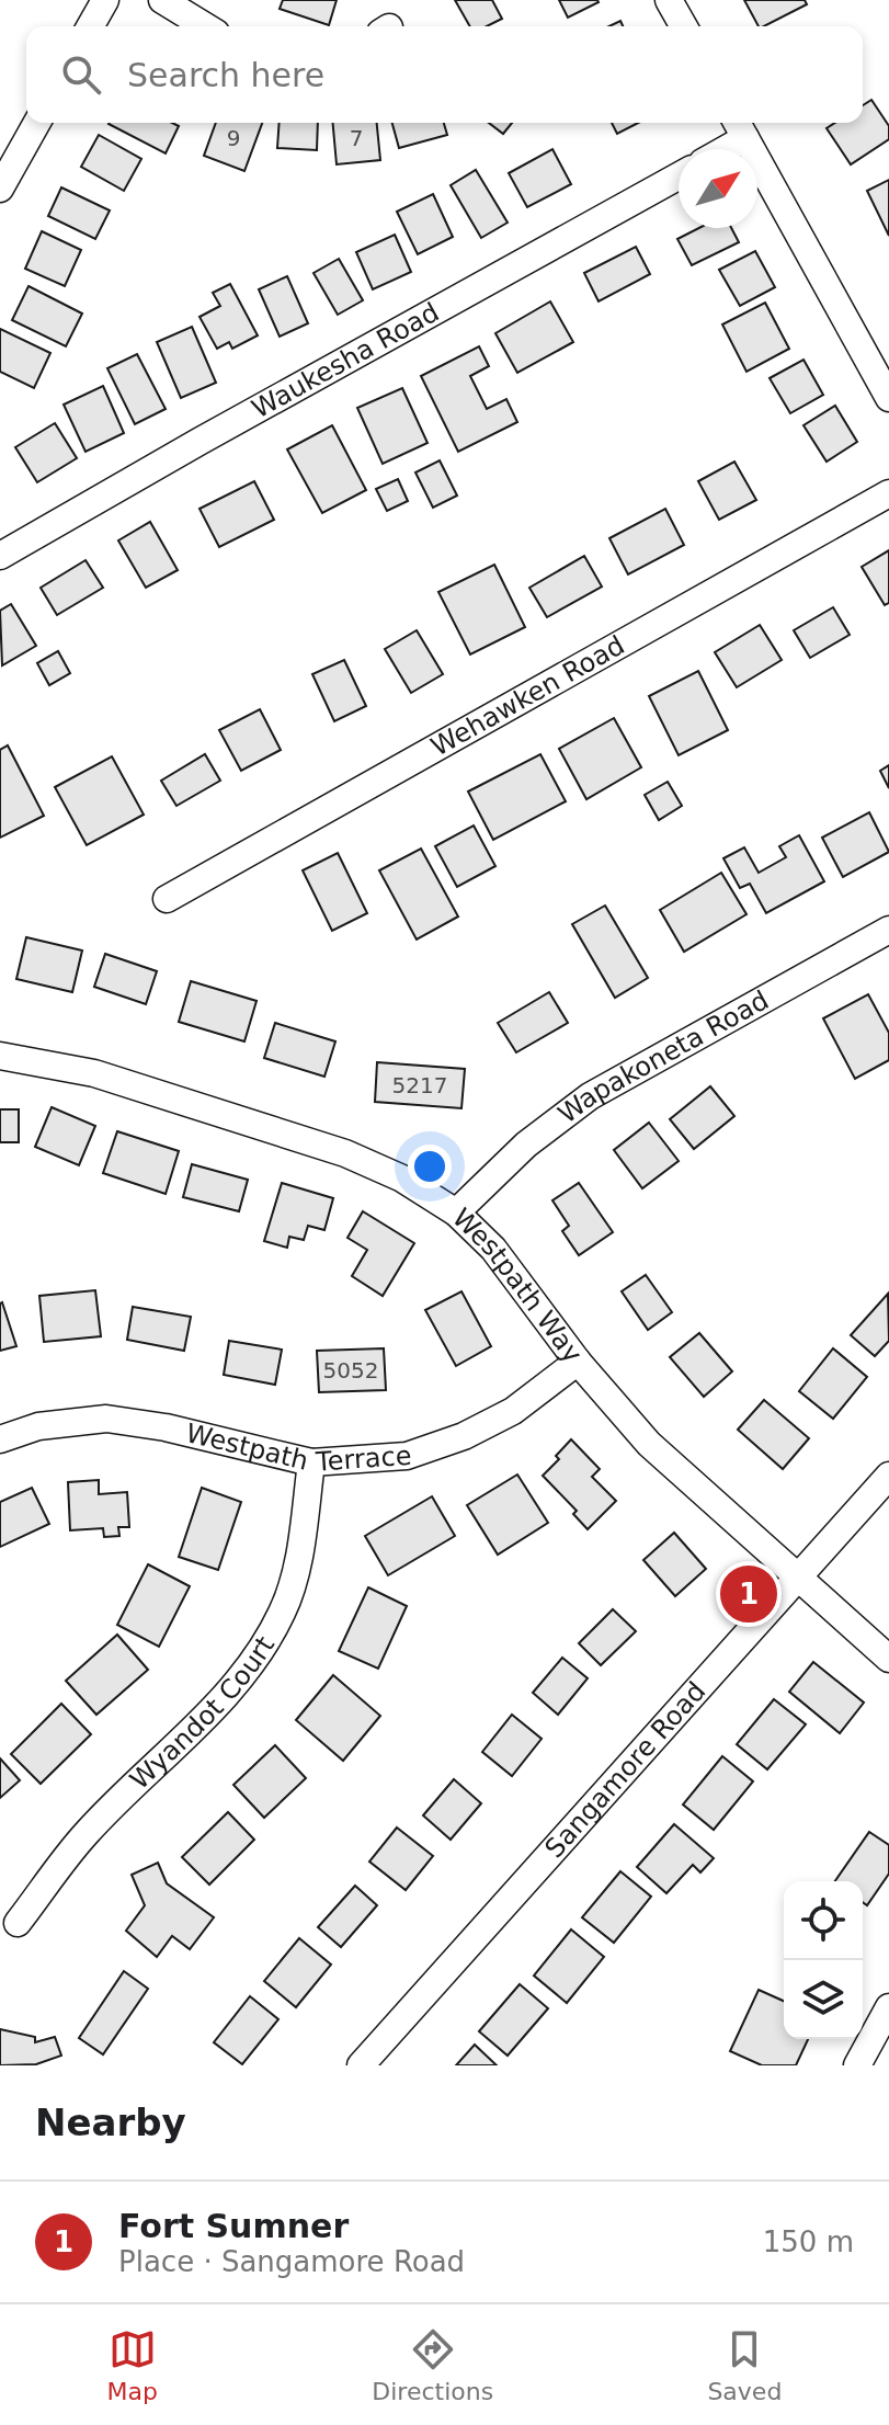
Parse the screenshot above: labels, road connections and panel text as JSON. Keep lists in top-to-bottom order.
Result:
{
  "streets": {
    "street": [
      "Waukesha Road",
      "Wehawken Road",
      "Wapakoneta Road",
      "Westpath Way",
      "Westpath Terrace",
      "Wyandot Court",
      "Sangamore Road"
    ]
  },
  "crossings": [
    ["Wapakoneta Road", "Westpath Way"],
    ["Westpath Way", "Westpath Terrace"],
    ["Westpath Way", "Sangamore Road"],
    ["Westpath Terrace", "Wyandot Court"]
  ],
  "house_numbers": [
    "9",
    "7",
    "5217",
    "5052"
  ],
  "north": "top right",
  "page": {
    "search": "Search here",
    "pins": "1",
    "heading": "Nearby",
    "list": [
      {
        "mark": "1",
        "name": "Fort Sumner",
        "note": "Place · Sangamore Road",
        "value": "150 m"
      }
    ],
    "nav": ["Map", "Directions", "Saved"]
  }
}
